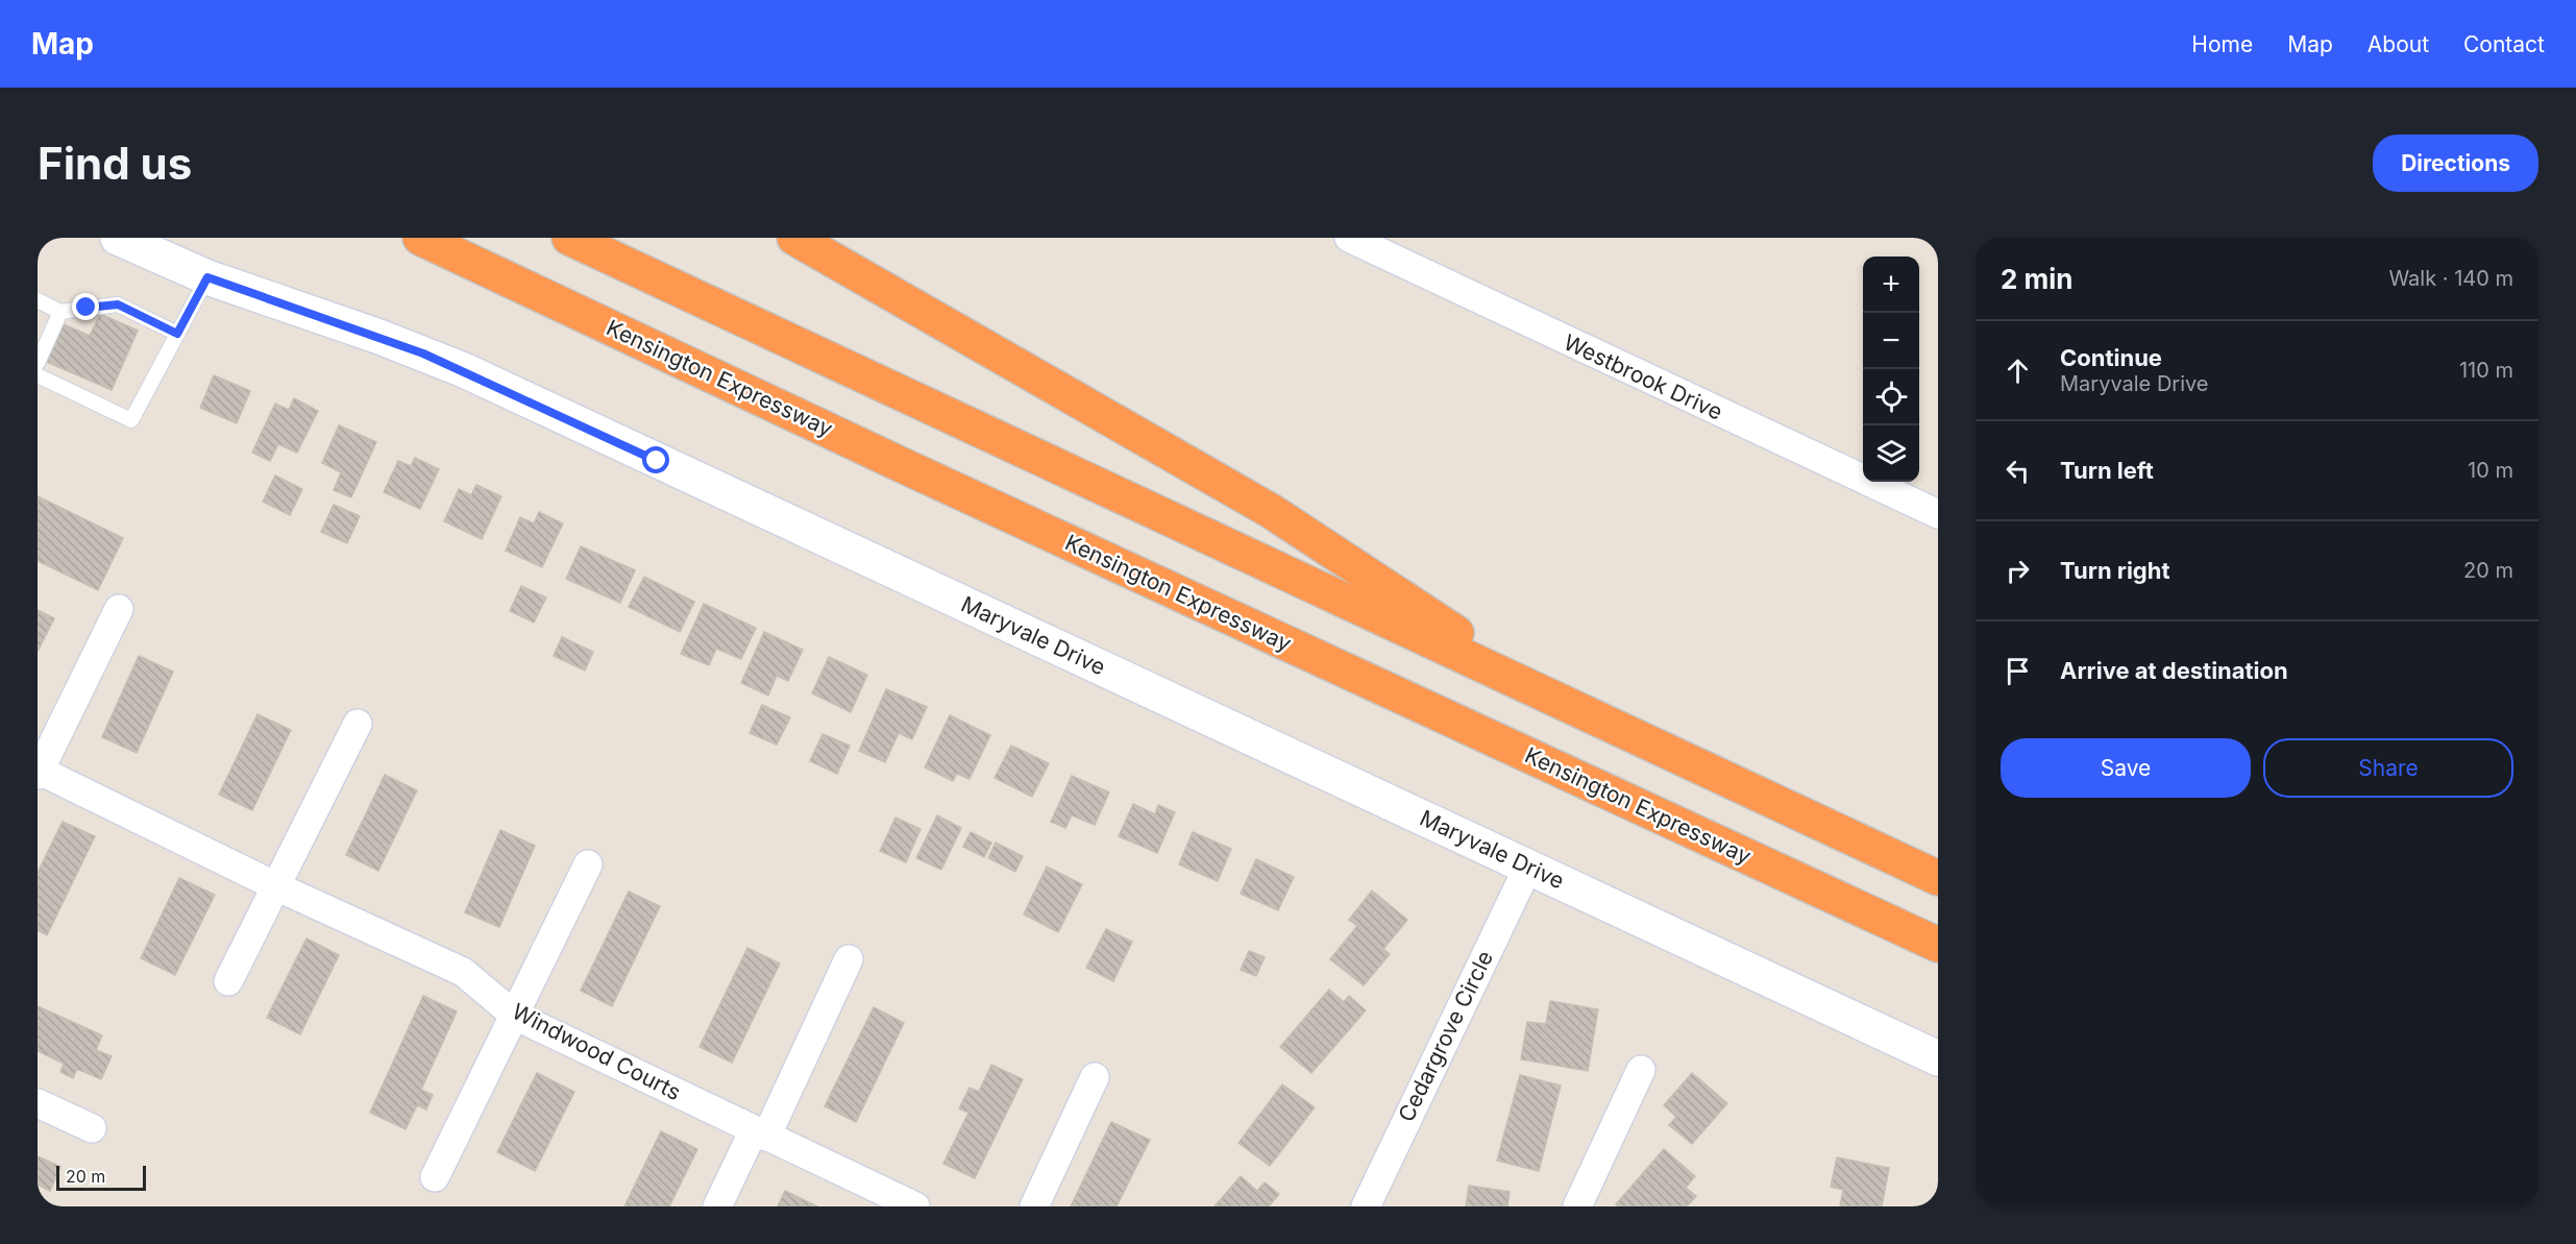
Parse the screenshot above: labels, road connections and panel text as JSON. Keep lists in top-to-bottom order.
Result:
{
  "streets": {
    "highway": ["Kensington Expressway"],
    "street": [
      "Westbrook Drive",
      "Maryvale Drive",
      "Cedargrove Circle",
      "Windwood Courts"
    ]
  },
  "crossings": [
    ["Maryvale Drive", "Cedargrove Circle"]
  ],
  "scale_bar": "20 m",
  "page": {
    "header": "Map",
    "nav": [
      "Home",
      "Map",
      "About",
      "Contact"
    ],
    "buttons": [
      "Directions",
      ["Save", "Share"]
    ],
    "title": "Find us",
    "heading": ["2 min", "Walk · 140 m"],
    "map_buttons": ["+", "−"],
    "list": [
      ["Continue", "Maryvale Drive", "110 m"],
      ["Turn left", "10 m"],
      ["Turn right", "20 m"],
      "Arrive at destination"
    ],
    "scale": "20 m"
  }
}
